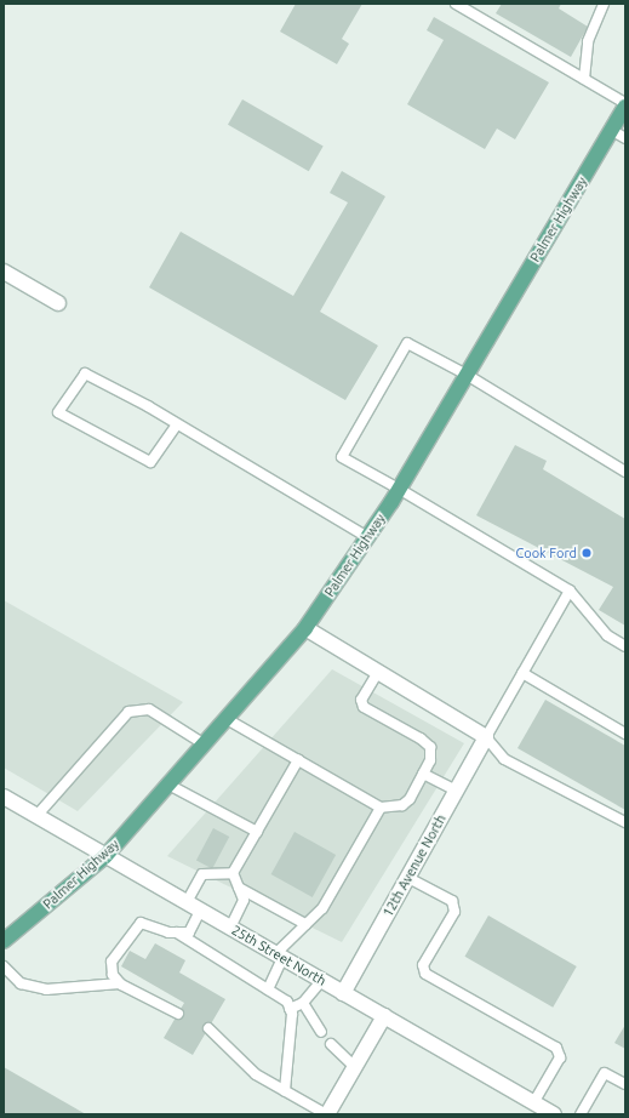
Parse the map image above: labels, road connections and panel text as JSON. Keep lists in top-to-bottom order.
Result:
{
  "streets": {
    "main road": ["Palmer Highway"],
    "street": ["12th Avenue North", "25th Street North"]
  },
  "crossings": [
    ["Palmer Highway", "25th Street North"],
    ["12th Avenue North", "25th Street North"]
  ],
  "places": ["Cook Ford"]
}
